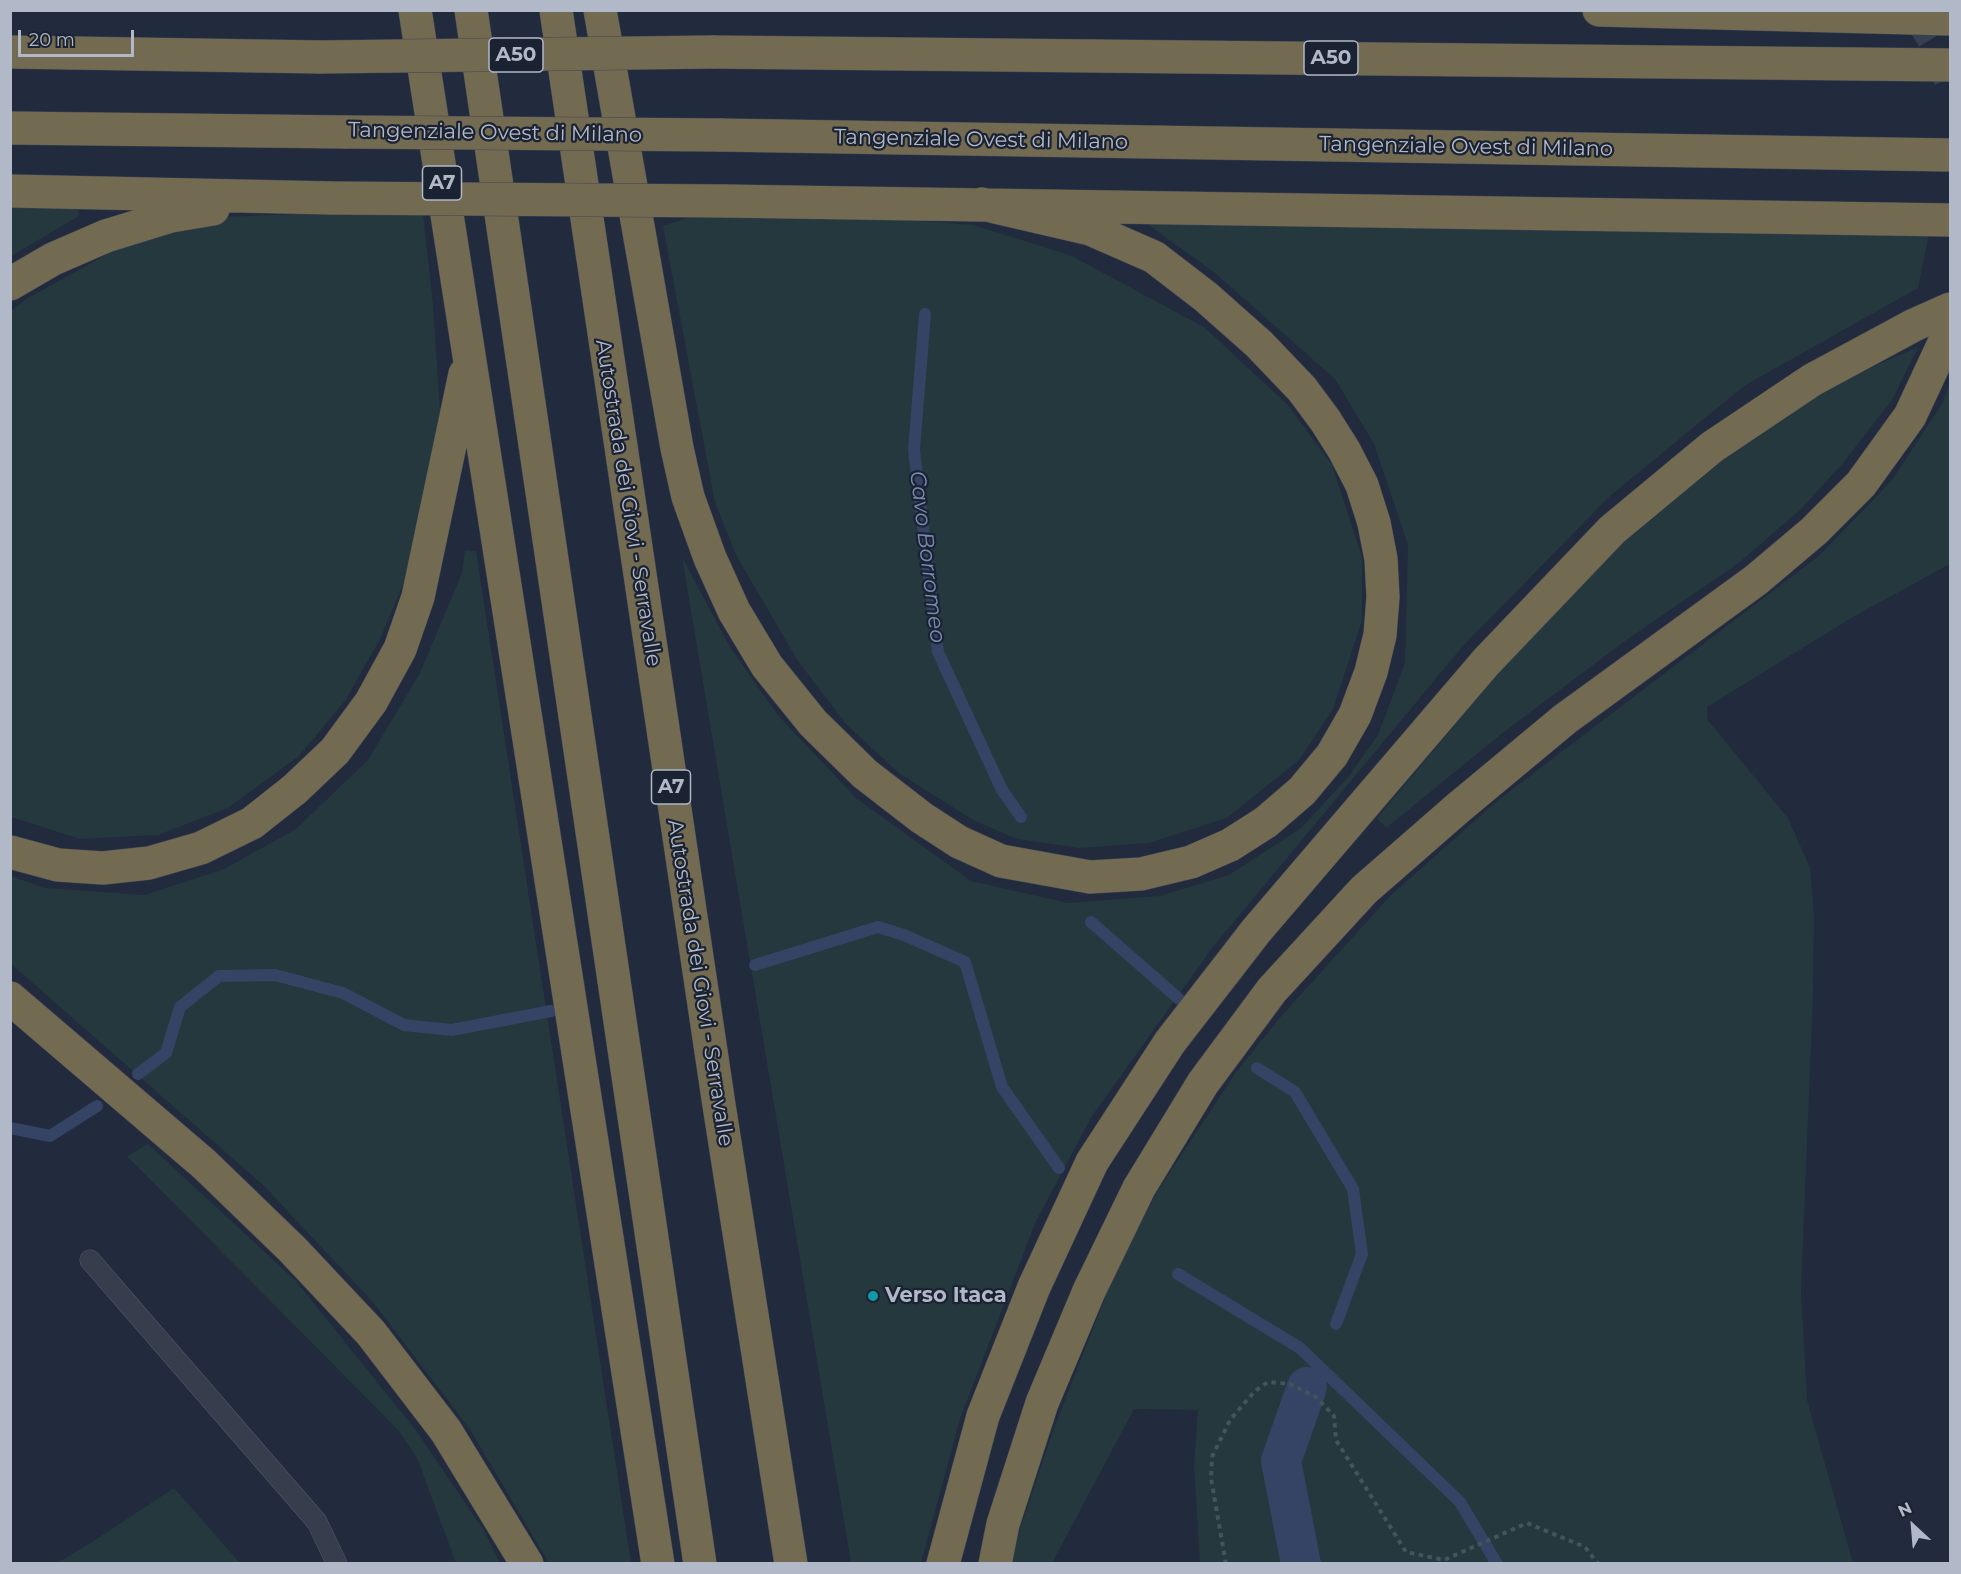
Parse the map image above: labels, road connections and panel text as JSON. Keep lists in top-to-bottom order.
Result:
{
  "streets": {
    "highway": [
      "A50",
      "Tangenziale Ovest di Milano",
      "A7",
      "Autostrada dei Giovi - Serravalle"
    ]
  },
  "water": ["Cavo Borromeo"],
  "places": ["Verso Itaca"],
  "scale_bar": "20 m",
  "north": "top left"
}
